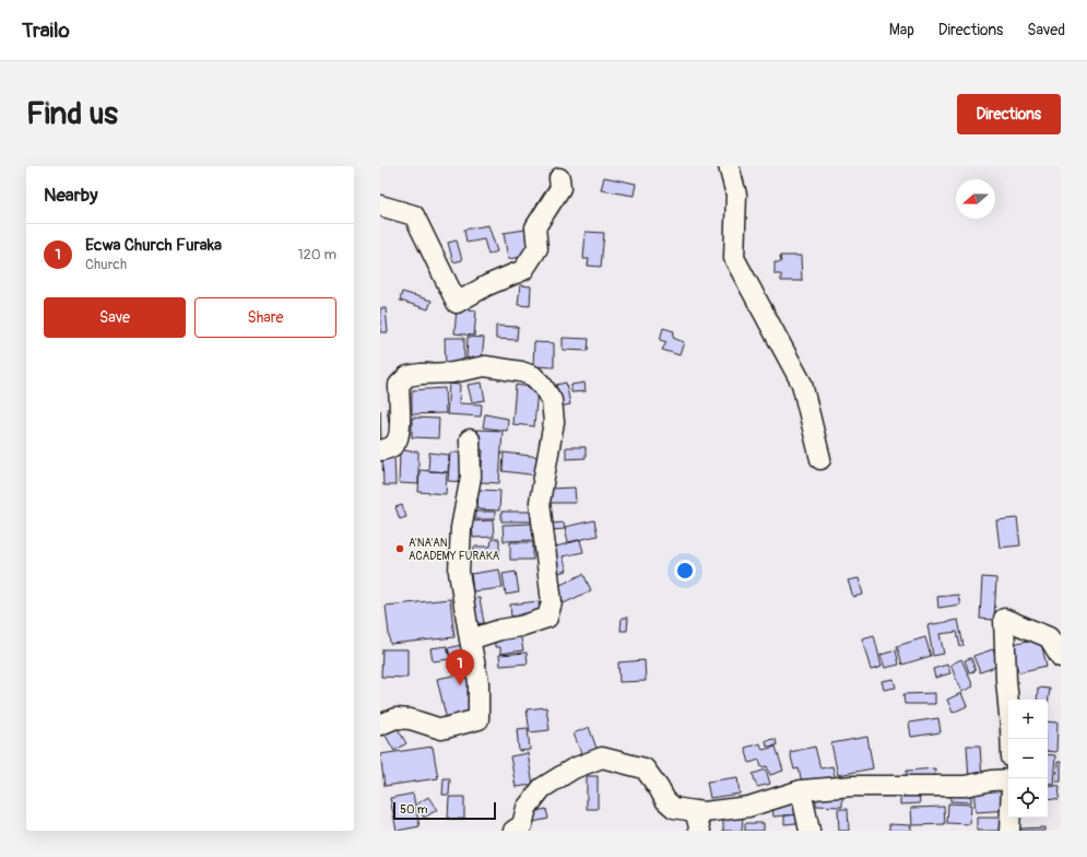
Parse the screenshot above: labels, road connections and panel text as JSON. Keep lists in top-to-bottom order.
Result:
{
  "places": ["A'NA'AN ACADEMY FURAKA"],
  "scale_bar": "50 m",
  "north": "left",
  "page": {
    "header": "Trailo",
    "nav": ["Map", "Directions", "Saved"],
    "buttons": [
      "Directions",
      ["Save", "Share"]
    ],
    "title": "Find us",
    "heading": "Nearby",
    "list": [
      {
        "mark": "1",
        "name": "Ecwa Church Furaka",
        "note": "Church",
        "value": "120 m"
      }
    ],
    "pins": "1",
    "map_buttons": ["+", "−"],
    "scale": "50 m"
  }
}
